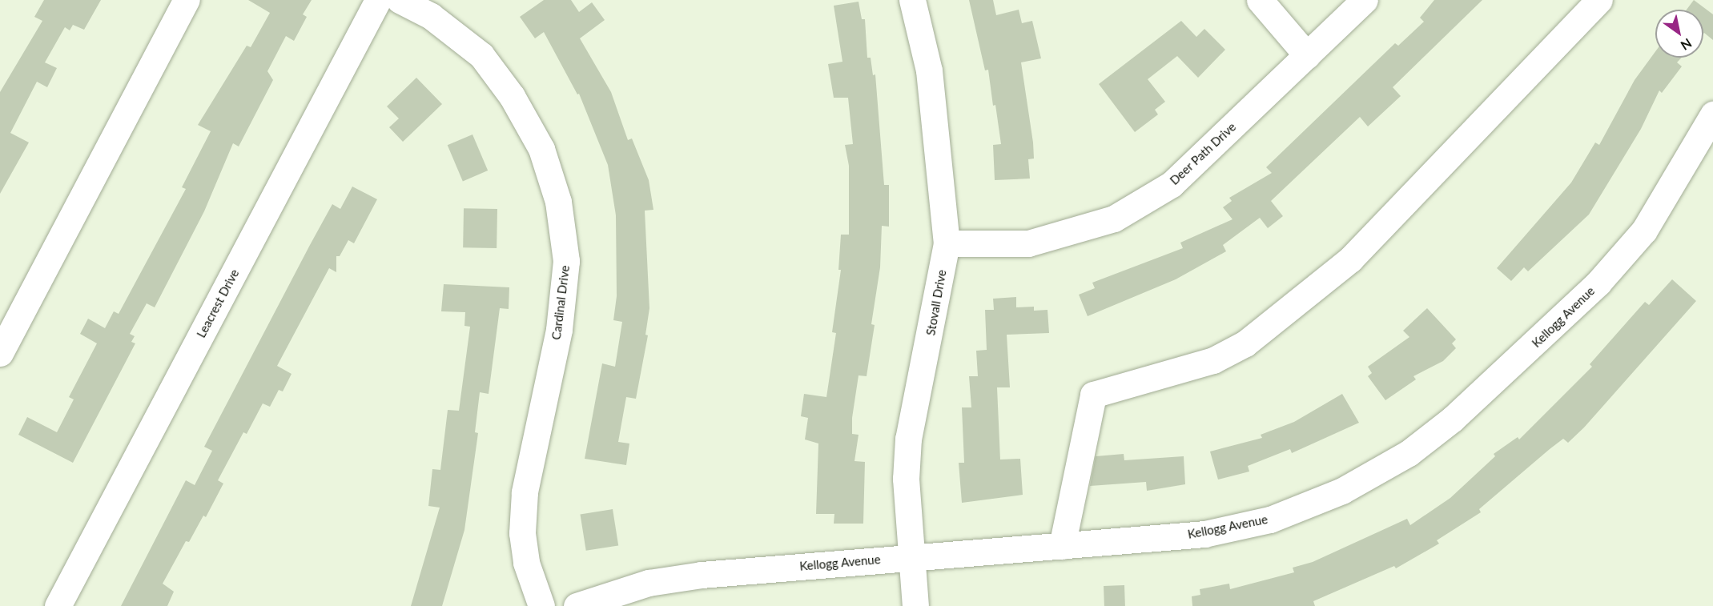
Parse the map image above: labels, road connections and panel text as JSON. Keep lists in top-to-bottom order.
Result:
{
  "streets": {
    "street": [
      "Deer Path Drive",
      "Cardinal Drive",
      "Stovall Drive",
      "Leacrest Drive",
      "Kellogg Avenue"
    ]
  },
  "crossings": [
    ["Deer Path Drive", "Stovall Drive"],
    ["Stovall Drive", "Kellogg Avenue"]
  ],
  "north": "bottom right"
}
